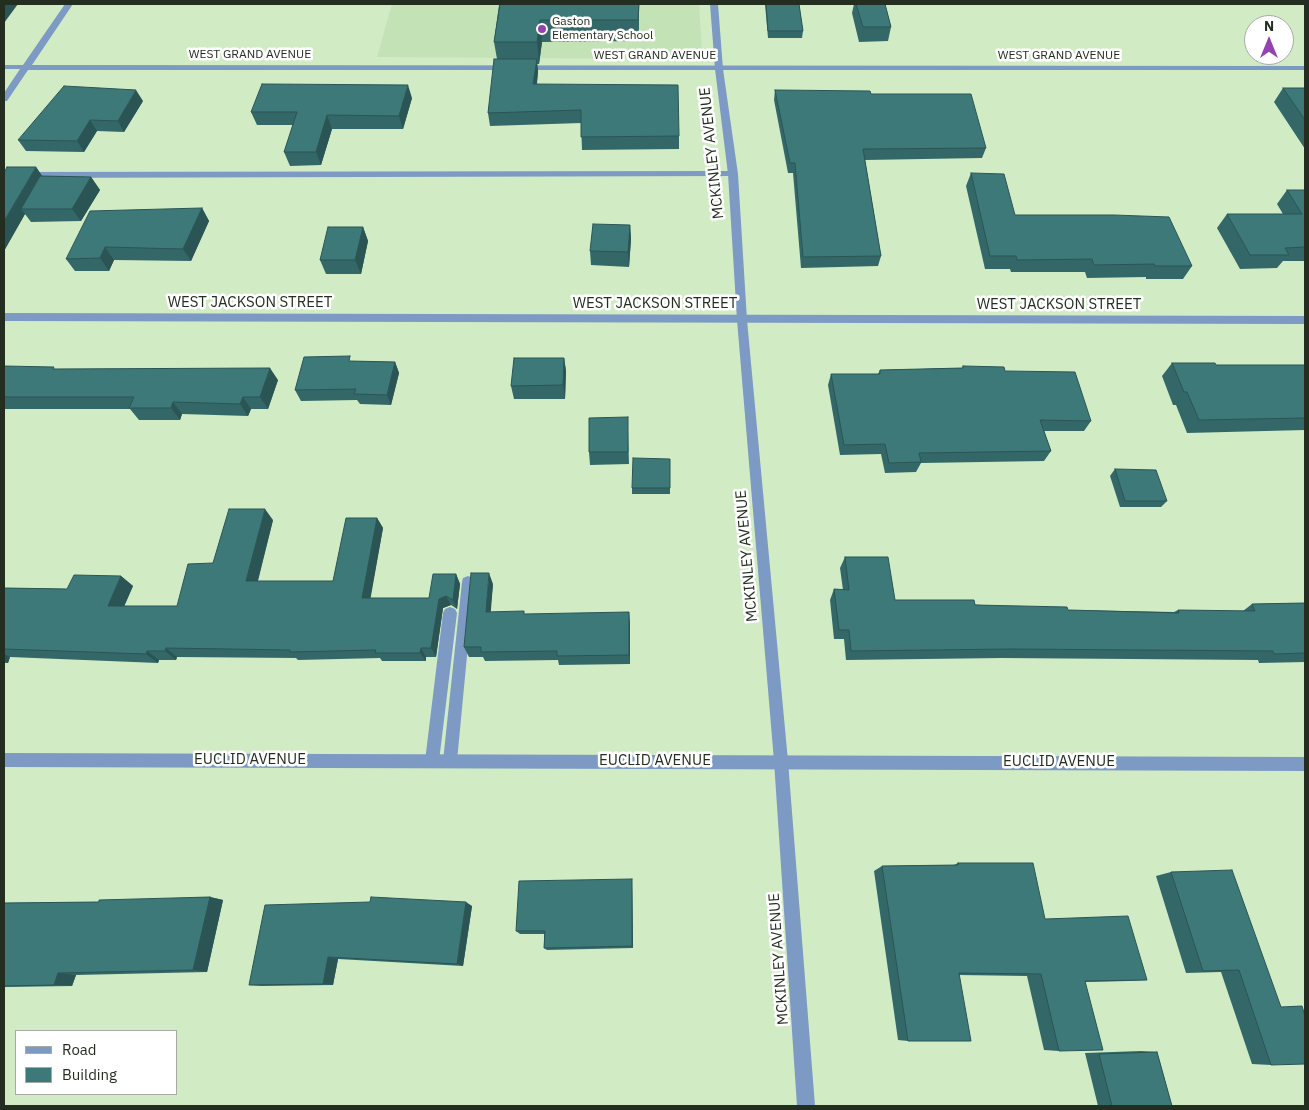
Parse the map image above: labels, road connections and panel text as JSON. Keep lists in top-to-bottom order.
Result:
{
  "streets": {
    "street": [
      "WEST GRAND AVENUE",
      "MCKINLEY AVENUE",
      "WEST JACKSON STREET",
      "EUCLID AVENUE"
    ]
  },
  "crossings": [
    ["WEST GRAND AVENUE", "MCKINLEY AVENUE"],
    ["MCKINLEY AVENUE", "WEST JACKSON STREET"],
    ["MCKINLEY AVENUE", "EUCLID AVENUE"]
  ],
  "places": ["Gaston Elementary School"],
  "legend": ["Road", "Building"],
  "north": "top"
}
